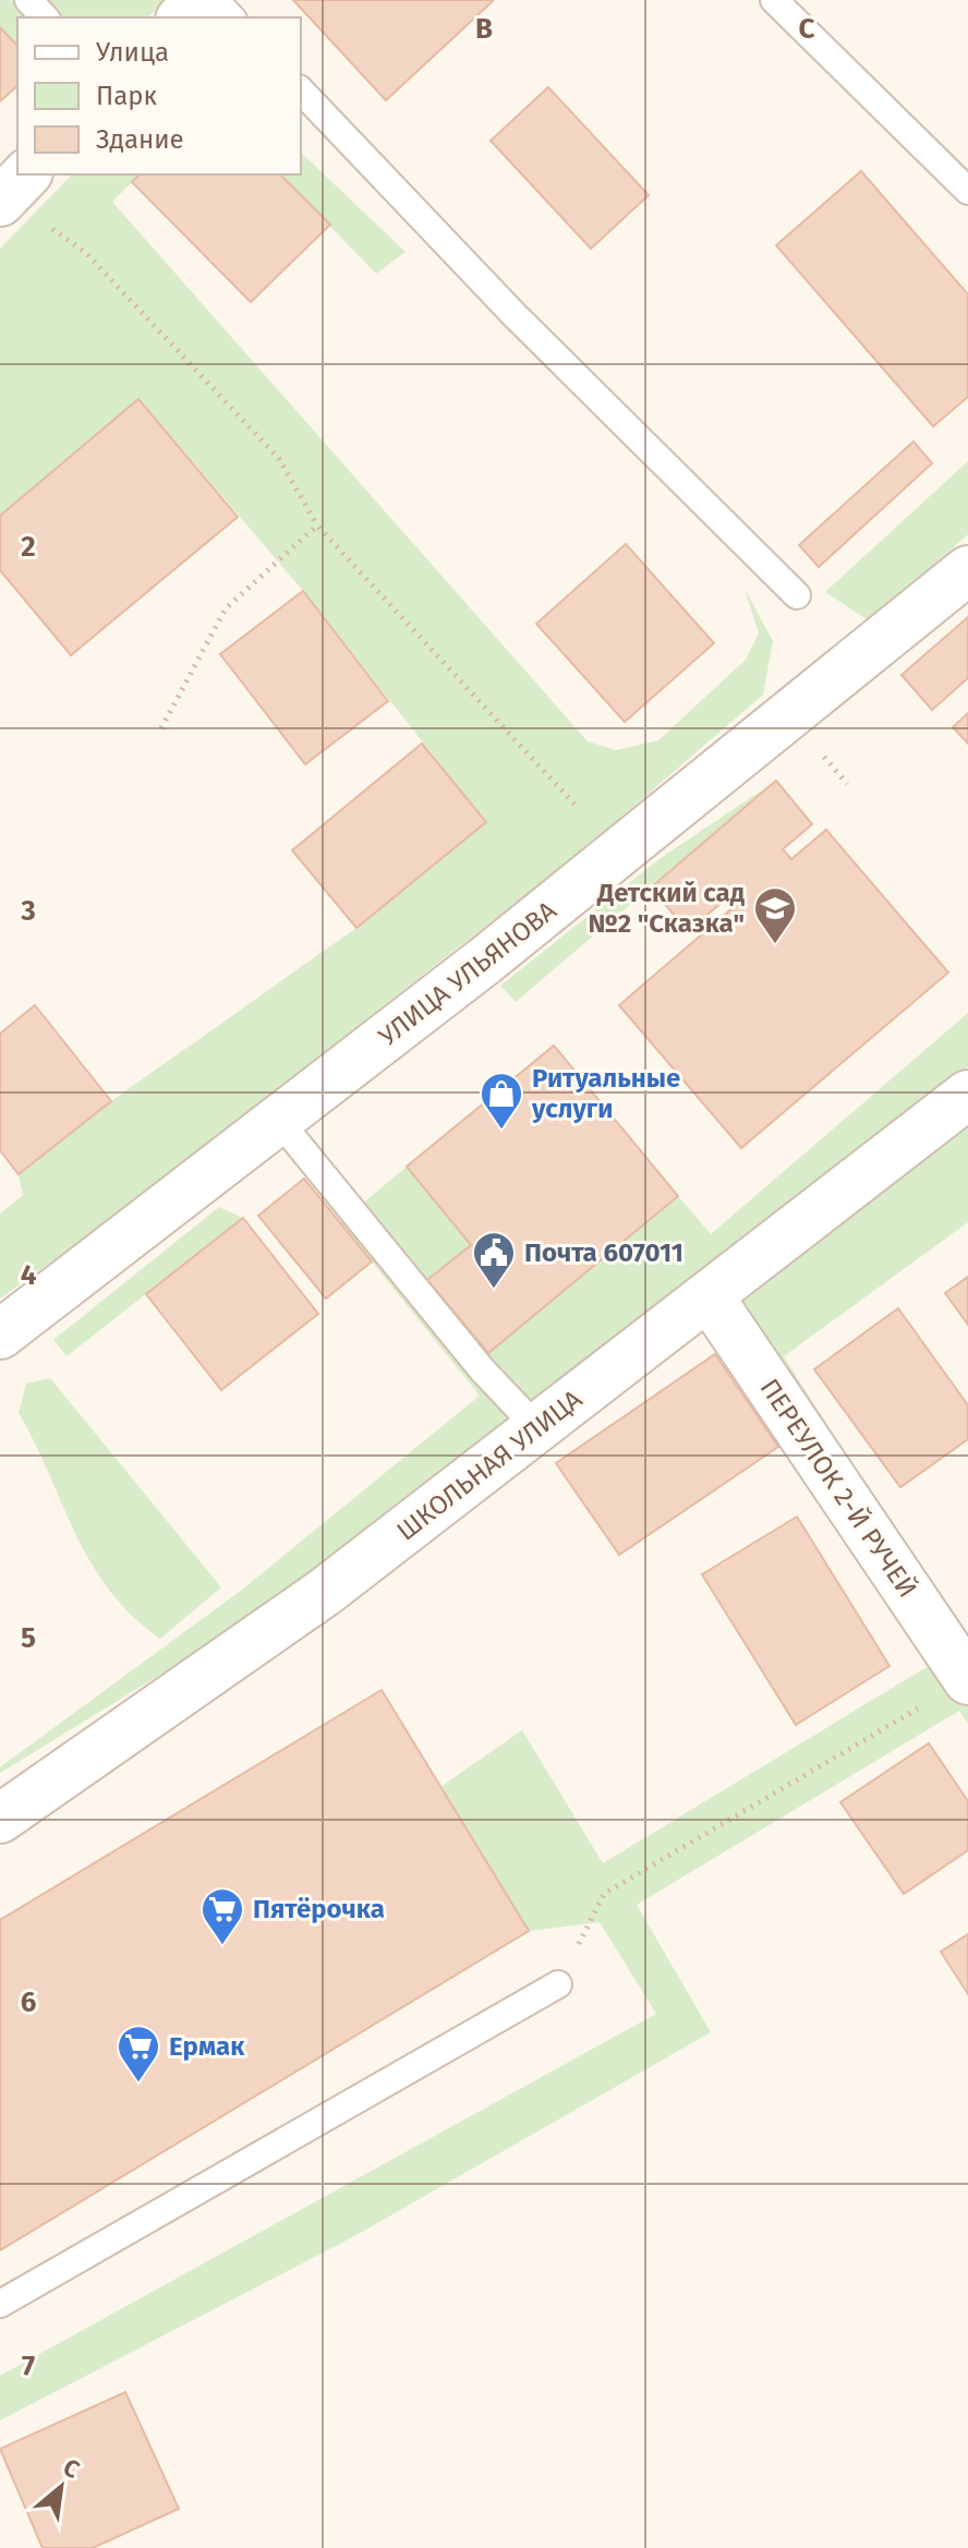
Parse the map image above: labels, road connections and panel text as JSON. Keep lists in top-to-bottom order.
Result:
{
  "streets": {
    "street": ["УЛИЦА УЛЬЯНОВА", "ШКОЛЬНАЯ УЛИЦА", "ПЕРЕУЛОК 2-Й РУЧЕЙ"]
  },
  "crossings": [
    ["ШКОЛЬНАЯ УЛИЦА", "ПЕРЕУЛОК 2-Й РУЧЕЙ"]
  ],
  "places": {
    "school or university": ["Детский сад №2 \"Сказка\""],
    "shop": ["Ритуальные услуги"],
    "public building": ["Почта 607011"],
    "supermarket": ["Пятёрочка", "Ермак"]
  },
  "legend": ["Улица", "Парк", "Здание"],
  "north": "top right",
  "grid": {
    "columns": ["B", "C"],
    "rows": [
      "2",
      "3",
      "4",
      "5",
      "6",
      "7"
    ]
  }
}
